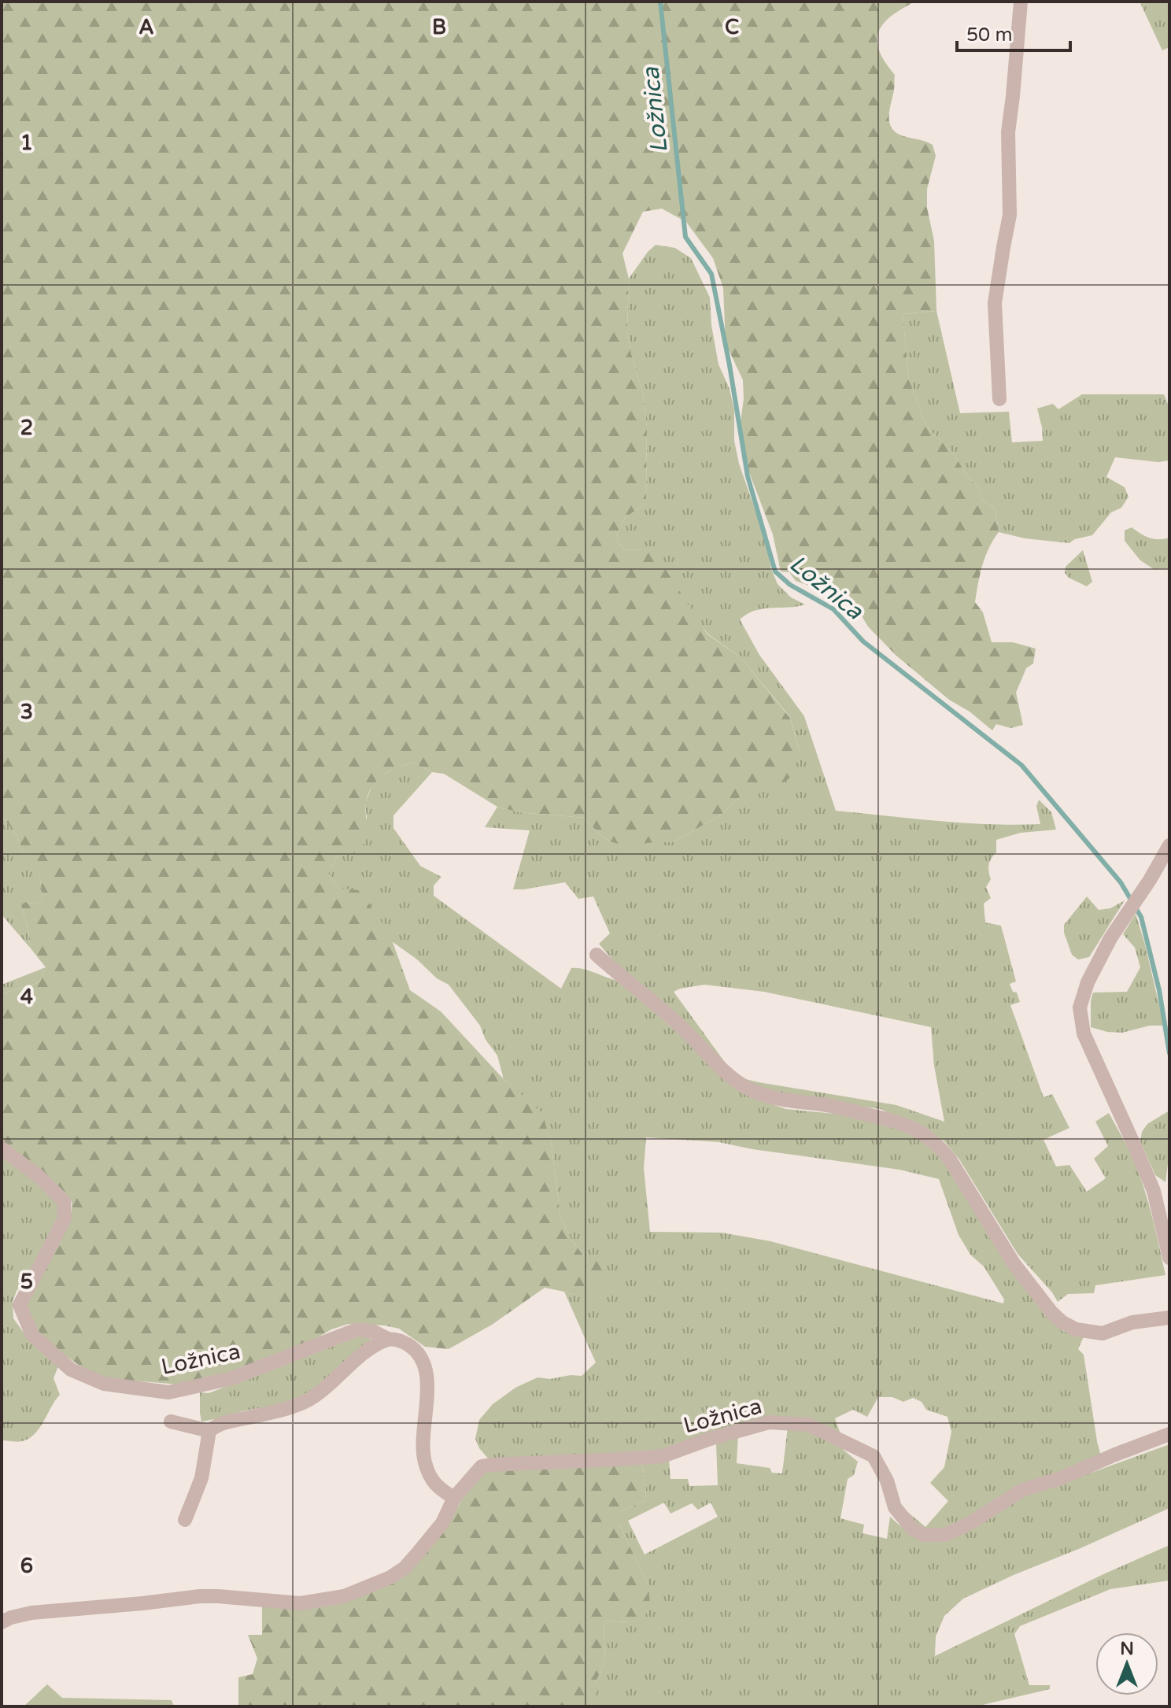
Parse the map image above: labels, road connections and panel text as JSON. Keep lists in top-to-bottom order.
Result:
{
  "streets": {
    "street": ["Ložnica"]
  },
  "water": ["Ložnica"],
  "scale_bar": "50 m",
  "north": "top",
  "grid": {
    "columns": ["A", "B", "C"],
    "rows": [
      "1",
      "2",
      "3",
      "4",
      "5",
      "6"
    ]
  }
}
